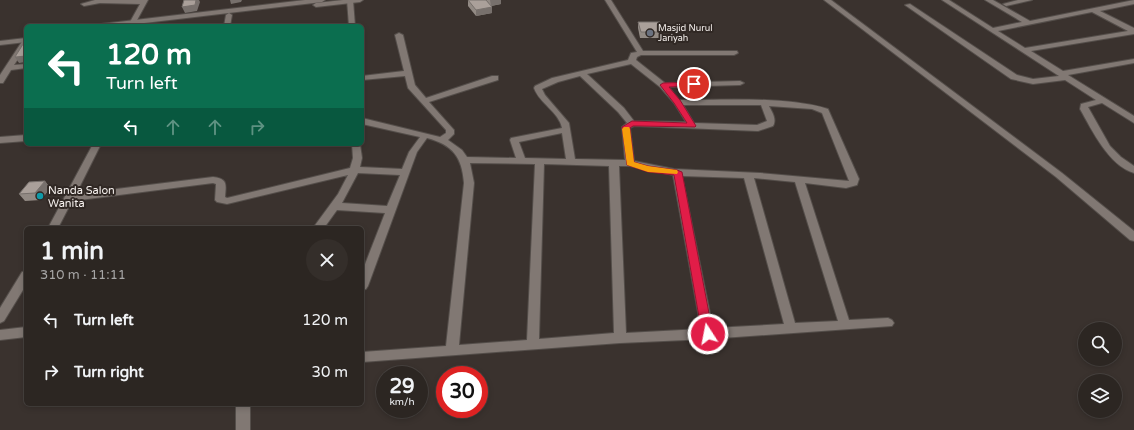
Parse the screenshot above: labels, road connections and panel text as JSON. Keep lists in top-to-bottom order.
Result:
{
  "places": ["Masjid Nurul Jariyah", "Nanda Salon Wanita"],
  "page": {
    "turn": ["120 m", "Turn left"],
    "heading": ["1 min", "310 m · 11:11"],
    "list": [
      {
        "name": "Turn left",
        "value": "120 m"
      },
      {
        "name": "Turn right",
        "value": "30 m"
      }
    ],
    "speed": "29 km/h",
    "limit": "30"
  }
}
